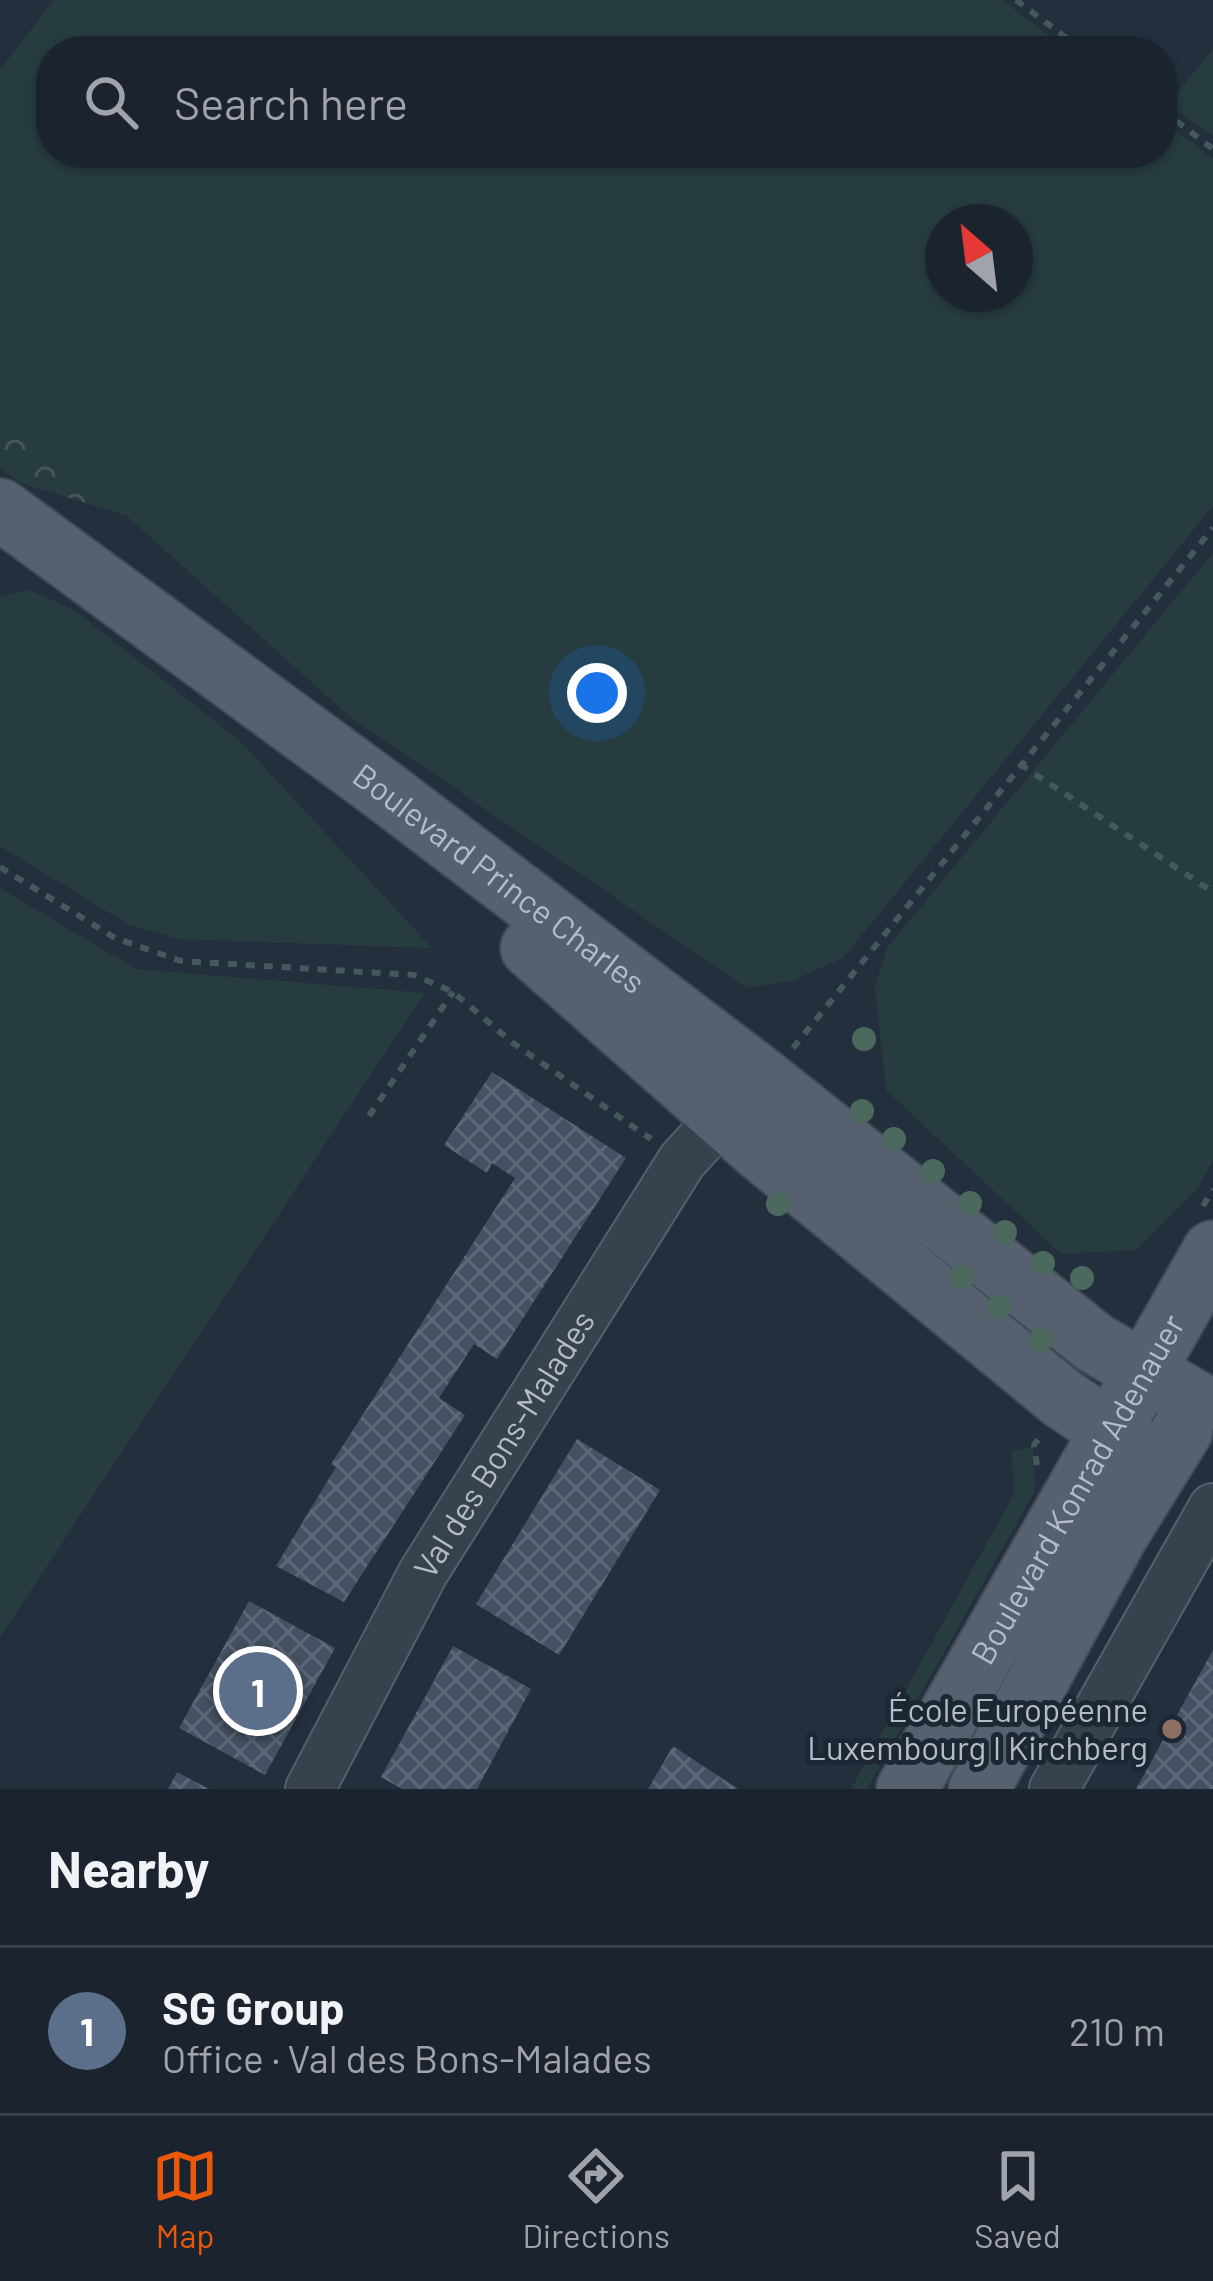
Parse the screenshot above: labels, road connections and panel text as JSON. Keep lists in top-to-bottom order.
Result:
{
  "streets": {
    "main road": ["Boulevard Prince Charles", "Boulevard Konrad Adenauer"],
    "street": ["Val des Bons-Malades"]
  },
  "crossings": [
    ["Boulevard Prince Charles", "Val des Bons-Malades"],
    ["Boulevard Prince Charles", "Boulevard Konrad Adenauer"]
  ],
  "places": ["École Européenne Luxembourg I Kirchberg"],
  "north": "top left",
  "page": {
    "search": "Search here",
    "pins": "1",
    "heading": "Nearby",
    "list": [
      {
        "mark": "1",
        "name": "SG Group",
        "note": "Office · Val des Bons-Malades",
        "value": "210 m"
      }
    ],
    "nav": ["Map", "Directions", "Saved"]
  }
}
